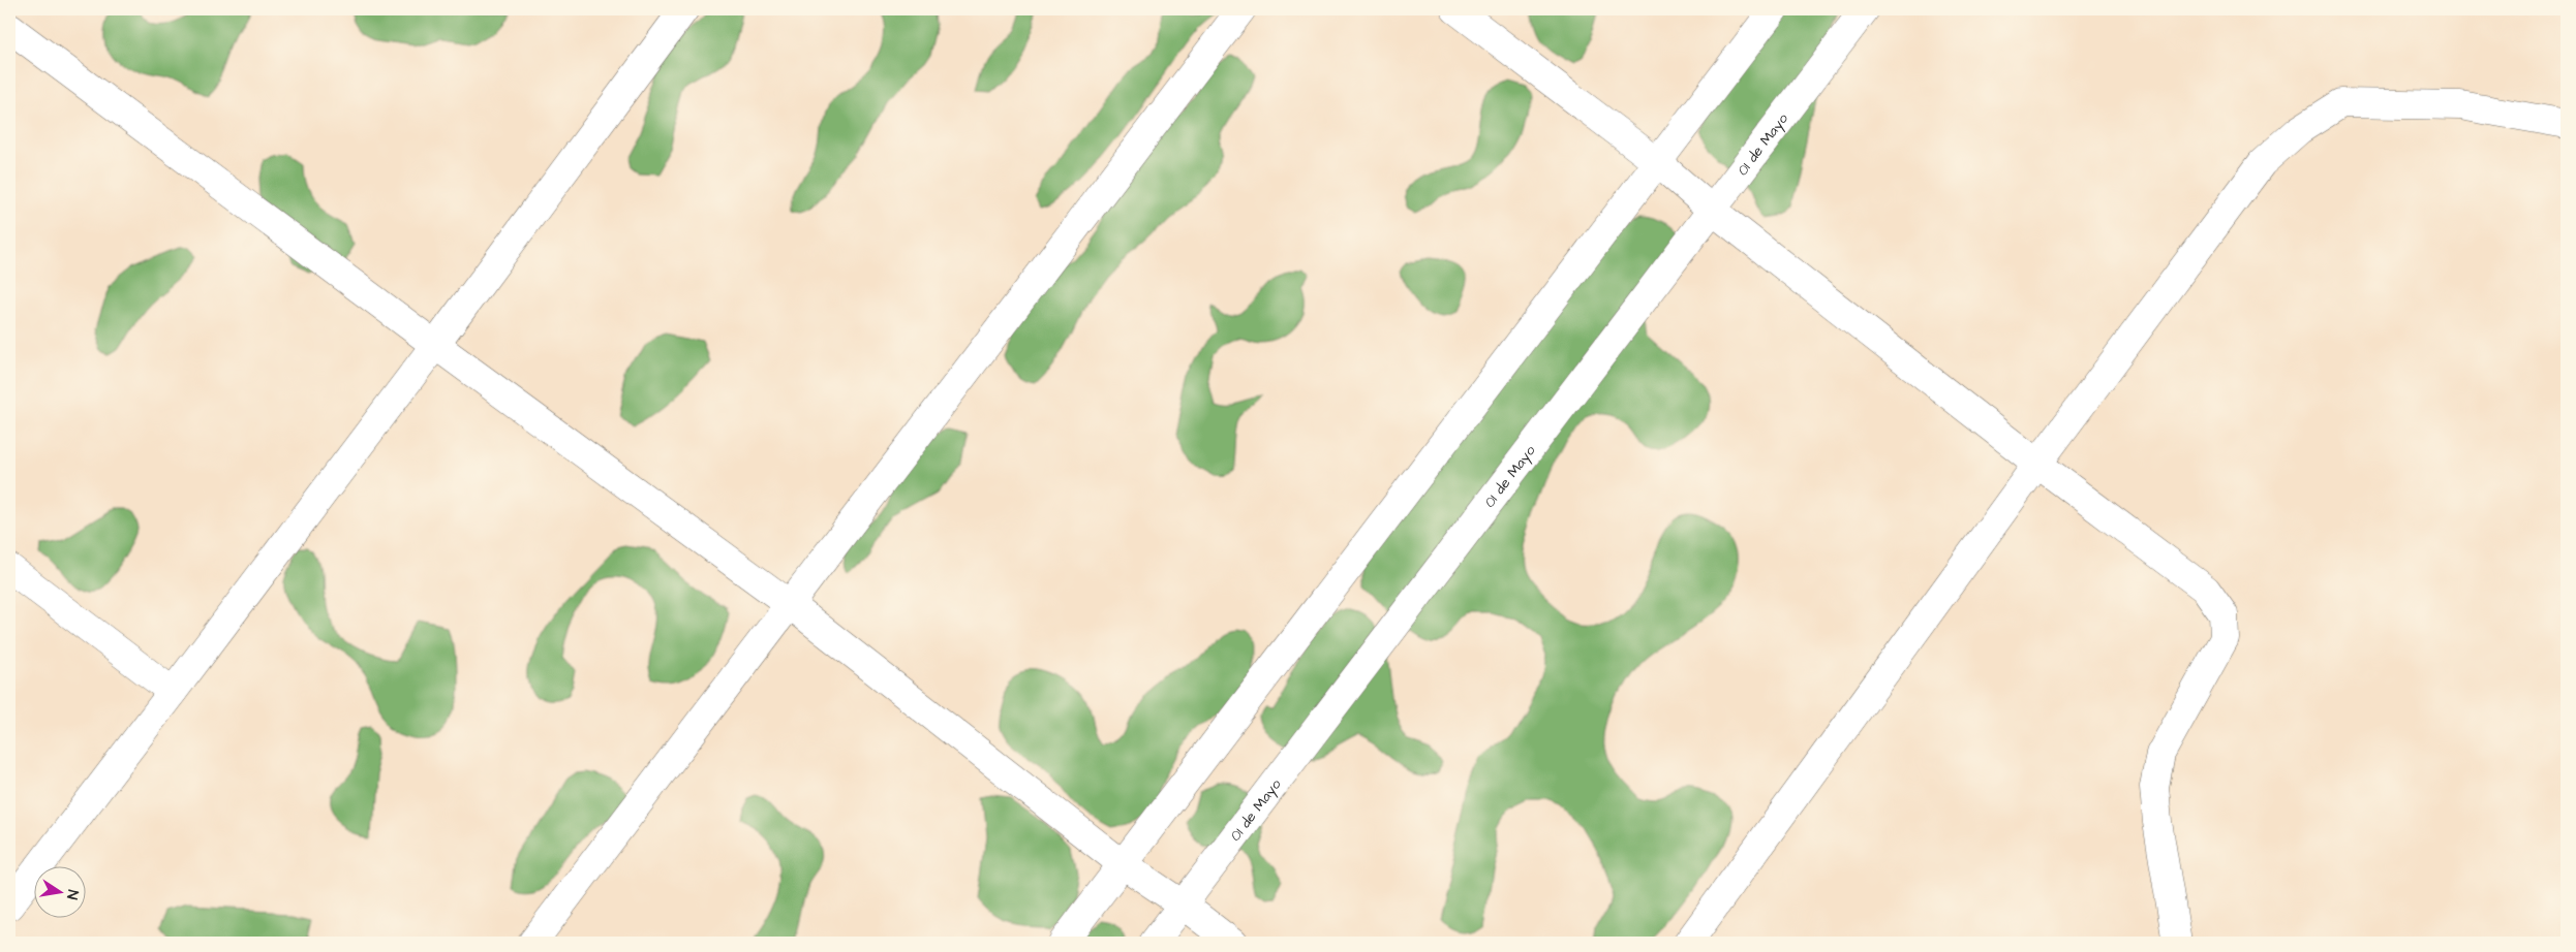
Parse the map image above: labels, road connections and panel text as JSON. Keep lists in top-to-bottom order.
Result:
{
  "streets": {
    "street": ["01 de Mayo"]
  },
  "north": "right"
}
